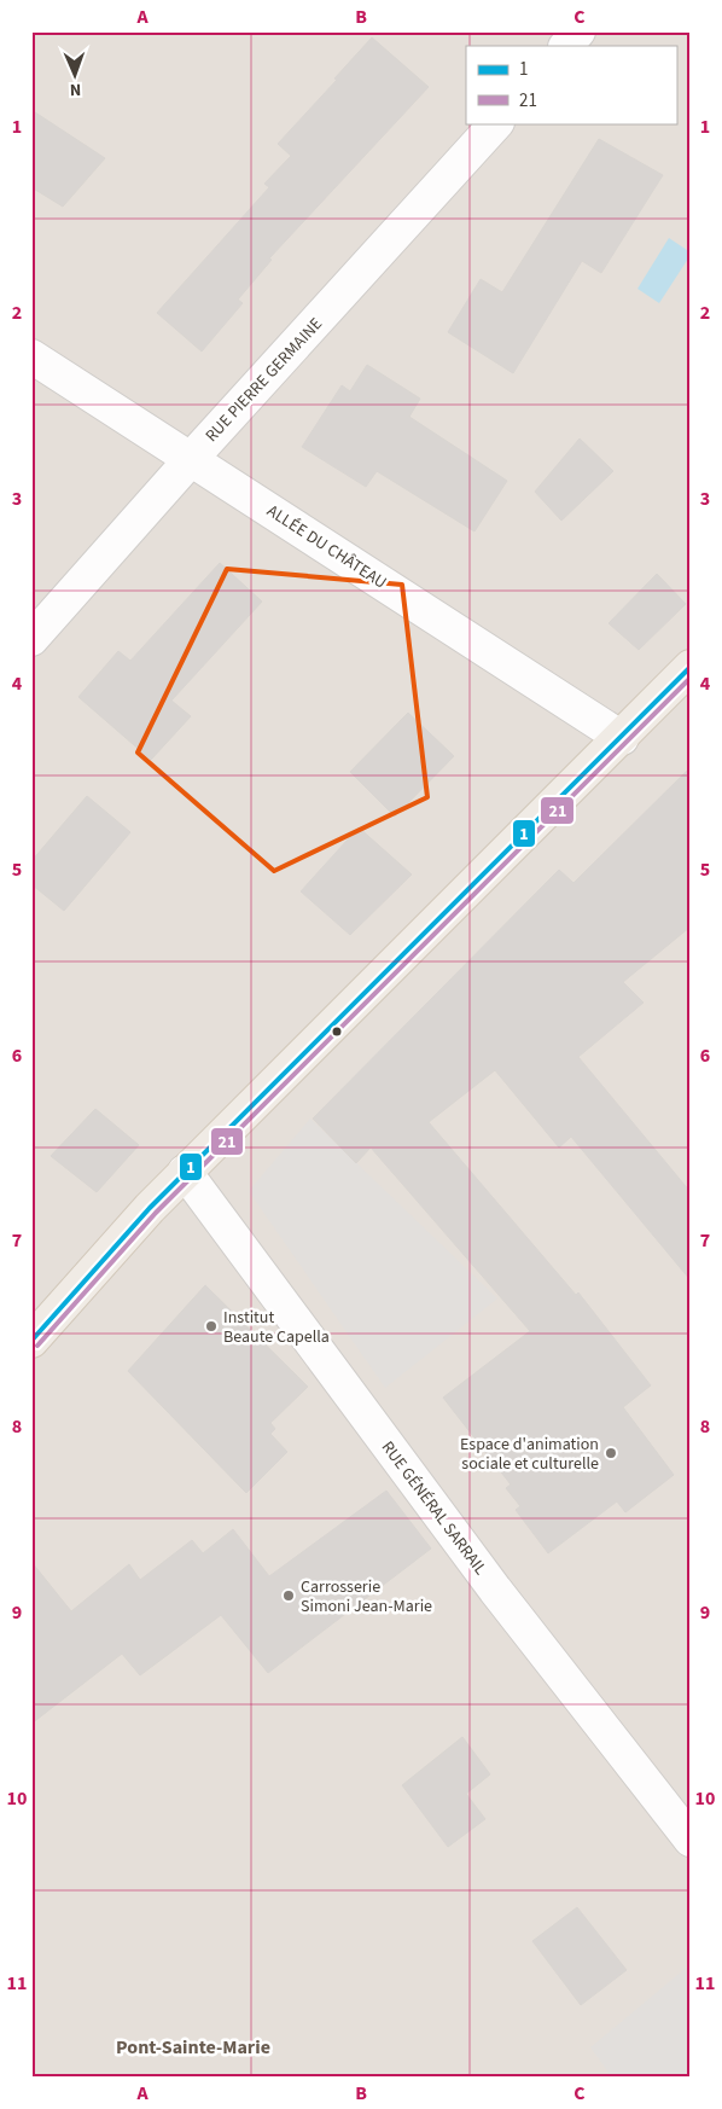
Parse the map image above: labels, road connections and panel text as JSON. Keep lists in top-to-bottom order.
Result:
{
  "streets": {
    "street": ["RUE PIERRE GERMAINE", "ALLÉE DU CHÂTEAU", "RUE GÉNÉRAL SARRAIL"]
  },
  "crossings": [
    ["RUE PIERRE GERMAINE", "ALLÉE DU CHÂTEAU"]
  ],
  "districts": ["Pont-Sainte-Marie"],
  "places": ["Institut Beaute Capella", "Espace d'animation sociale et culturelle", "Carrosserie Simoni Jean-Marie"],
  "lines": ["transit line 1", "transit line 21"],
  "legend": ["1", "21"],
  "north": "bottom",
  "grid": {
    "columns": ["A", "B", "C"],
    "rows": [
      "1",
      "2",
      "3",
      "4",
      "5",
      "6",
      "7",
      "8",
      "9",
      "10",
      "11"
    ]
  }
}
